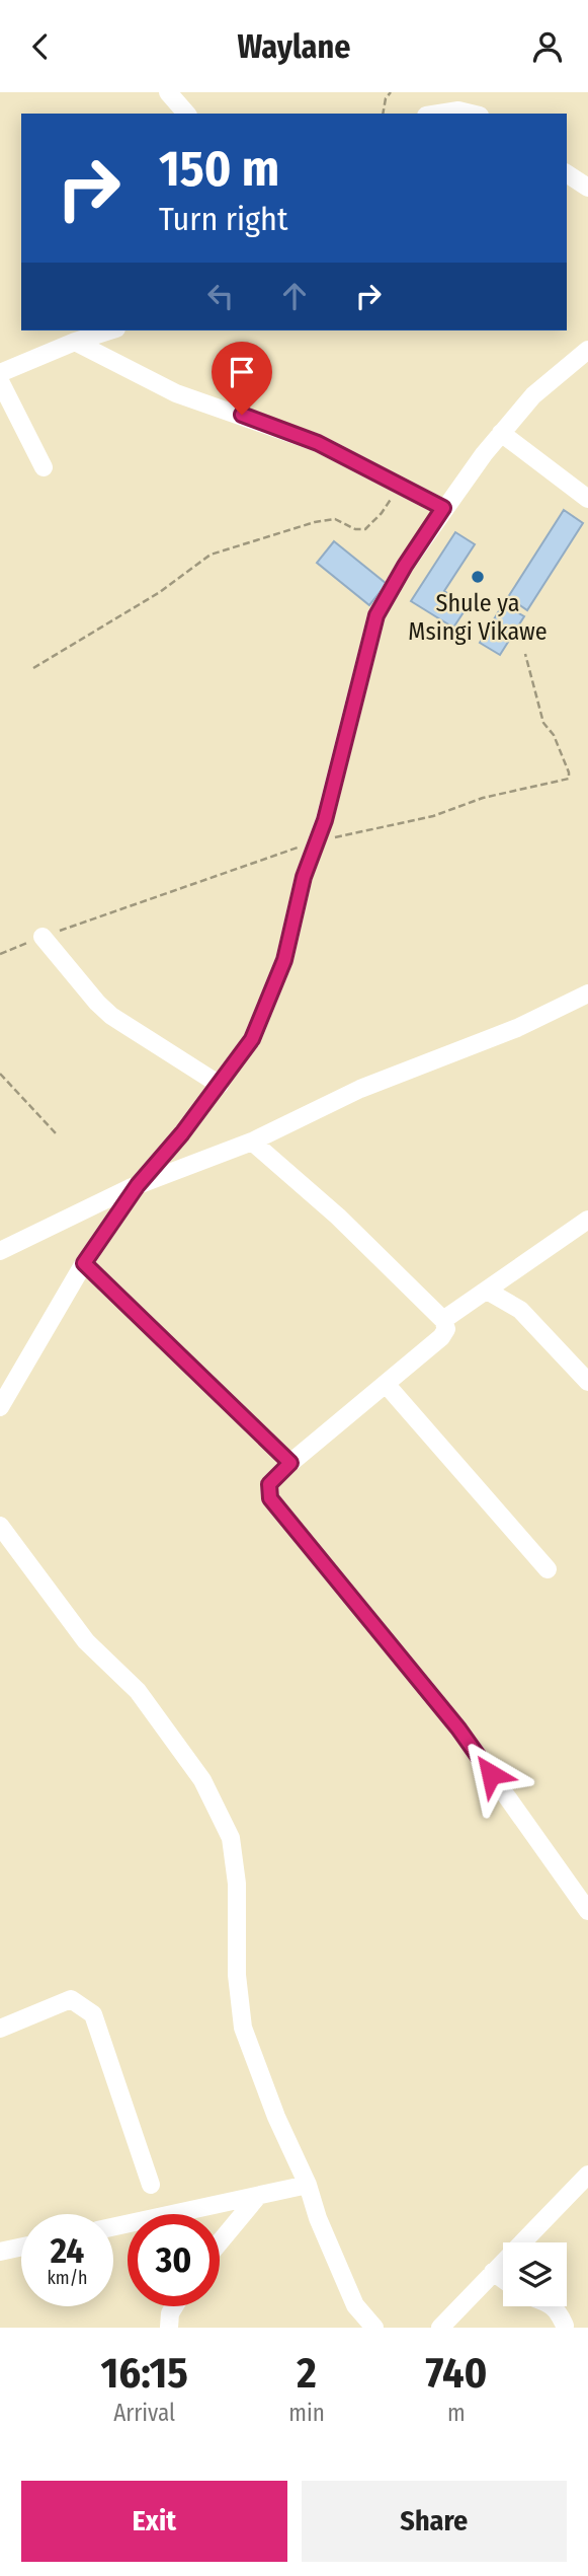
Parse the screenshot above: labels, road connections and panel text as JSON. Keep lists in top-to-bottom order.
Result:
{
  "places": ["Shule ya Msingi Vikawe"],
  "page": {
    "header": "Waylane",
    "turn": ["150 m", "Turn right"],
    "speed": "24 km/h",
    "limit": "30",
    "eta": [
      "16:15",
      "Arrival",
      "2",
      "min",
      "740",
      "m"
    ],
    "buttons": ["Exit", "Share"]
  }
}
